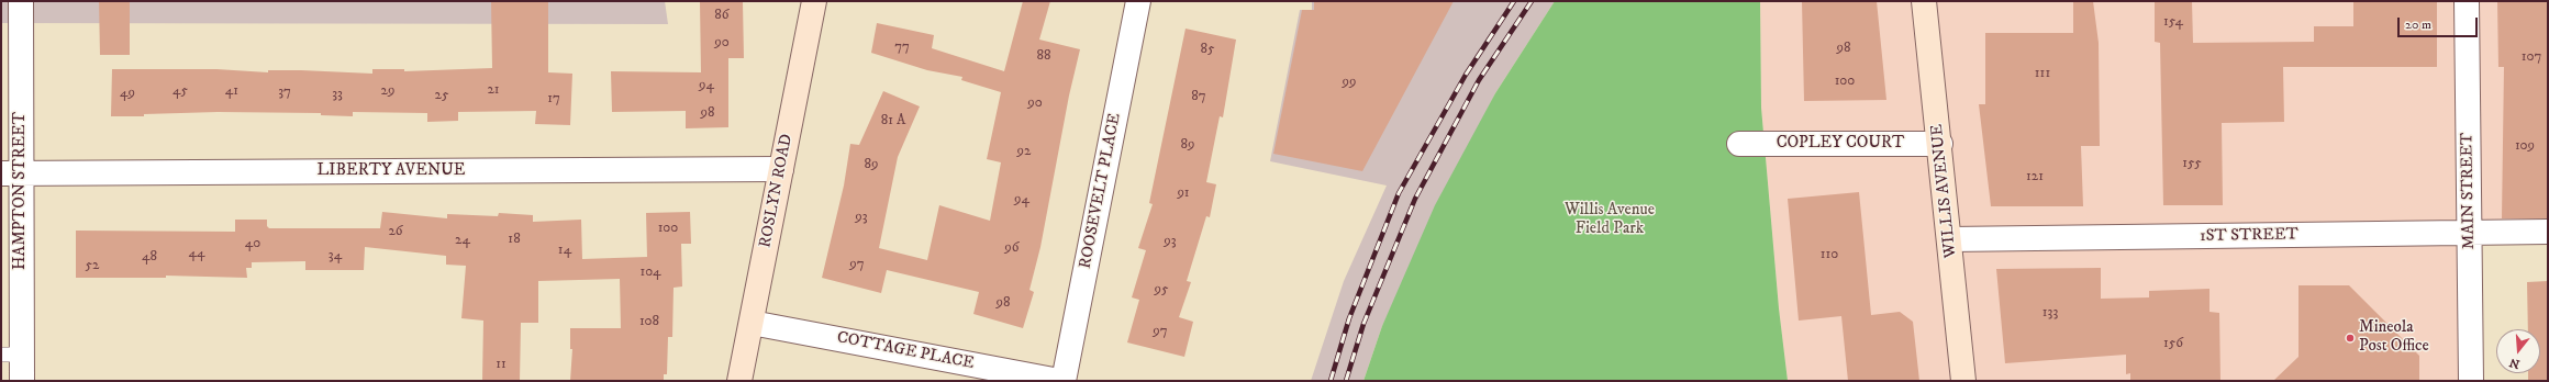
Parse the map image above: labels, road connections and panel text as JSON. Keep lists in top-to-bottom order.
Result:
{
  "streets": {
    "main road": ["ROSLYN ROAD", "WILLIS AVENUE"],
    "street": [
      "COPLEY COURT",
      "LIBERTY AVENUE",
      "HAMPTON STREET",
      "ROOSEVELT PLACE",
      "MAIN STREET",
      "1ST STREET",
      "COTTAGE PLACE"
    ]
  },
  "crossings": [
    ["COPLEY COURT", "WILLIS AVENUE"],
    ["LIBERTY AVENUE", "HAMPTON STREET"],
    ["LIBERTY AVENUE", "ROSLYN ROAD"],
    ["ROSLYN ROAD", "COTTAGE PLACE"],
    ["WILLIS AVENUE", "1ST STREET"],
    ["MAIN STREET", "1ST STREET"]
  ],
  "parks": ["Willis Avenue Field Park"],
  "places": ["Mineola Post Office"],
  "house_numbers": [
    "86",
    "154",
    "90",
    "77",
    "98",
    "85",
    "88",
    "107",
    "111",
    "100",
    "99",
    "94",
    "21",
    "45",
    "41",
    "29",
    "37",
    "49",
    "33",
    "25",
    "87",
    "17",
    "90",
    "98",
    "81 A",
    "89",
    "109",
    "92",
    "155",
    "89",
    "121",
    "91",
    "94",
    "93",
    "100",
    "26",
    "18",
    "24",
    "93",
    "40",
    "96",
    "14",
    "44",
    "110",
    "34",
    "48",
    "97",
    "52",
    "104",
    "95",
    "98",
    "133",
    "108",
    "97",
    "156",
    "11"
  ],
  "scale_bar": "20 m",
  "north": "bottom"
}
